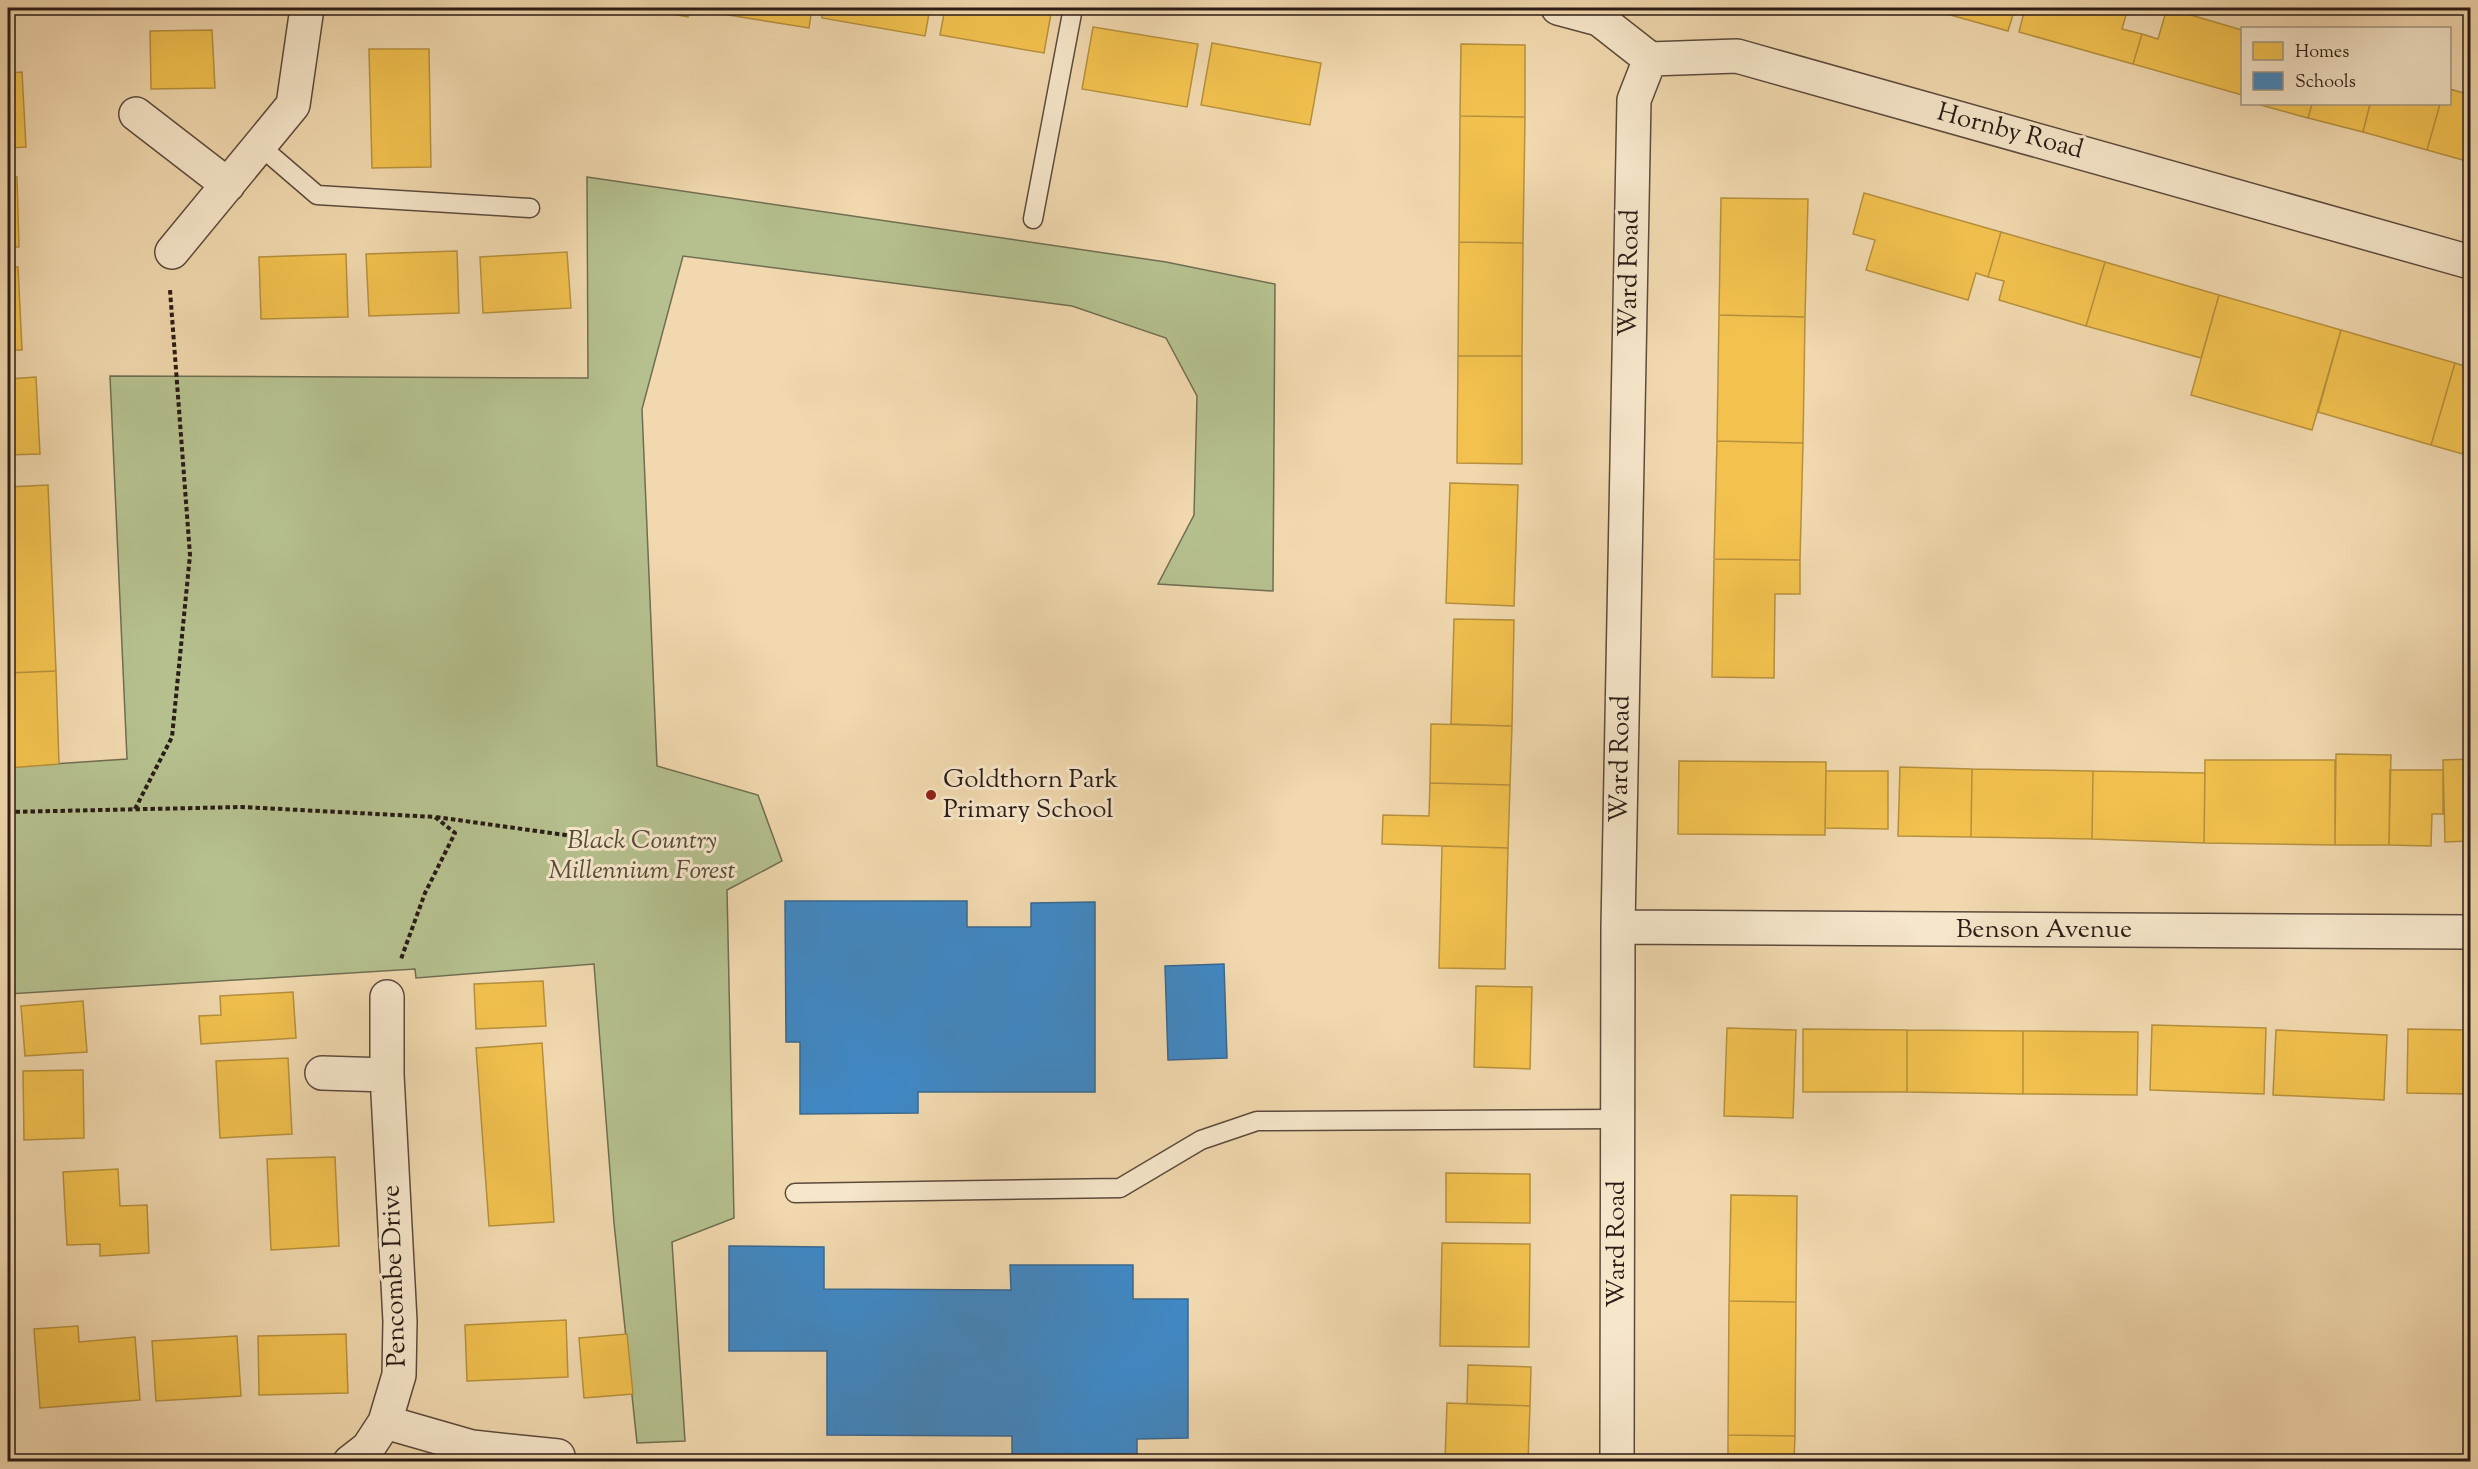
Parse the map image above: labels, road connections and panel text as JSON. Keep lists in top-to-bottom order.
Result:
{
  "streets": {
    "street": [
      "Hornby Road",
      "Ward Road",
      "Benson Avenue",
      "Pencombe Drive"
    ]
  },
  "crossings": [
    ["Hornby Road", "Ward Road"],
    ["Ward Road", "Benson Avenue"]
  ],
  "parks": ["Black Country Millennium Forest"],
  "places": ["Goldthorn Park Primary School"],
  "legend": ["Homes", "Schools"]
}
